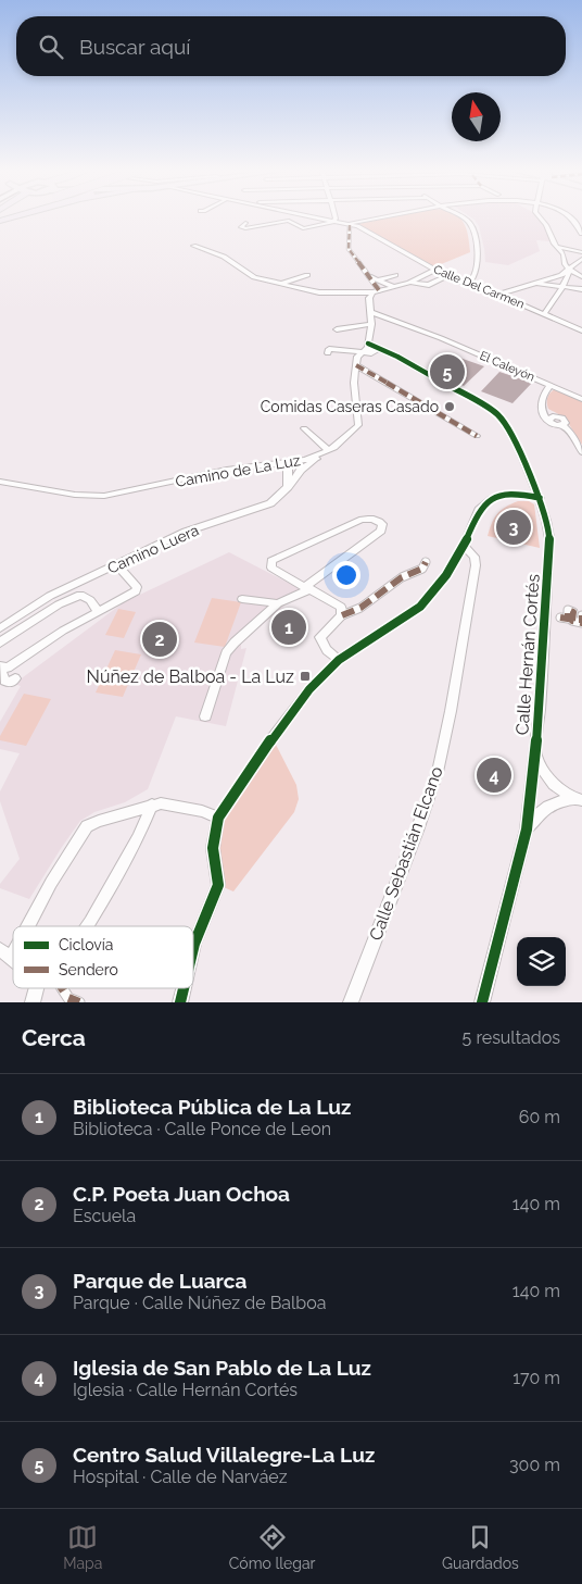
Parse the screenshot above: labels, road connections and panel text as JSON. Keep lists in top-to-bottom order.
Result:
{
  "streets": {
    "street": [
      "Calle Del Carmen",
      "El Caleyón",
      "Camino de La Luz",
      "Camino Luera",
      "Calle Hernán Cortés",
      "Calle Sebastián Elcano"
    ]
  },
  "crossings": [
    ["Camino de La Luz", "Camino Luera"],
    ["Camino de La Luz", "Calle Hernán Cortés"]
  ],
  "places": {
    "other": ["Comidas Caseras Casado"],
    "transit": ["Núñez de Balboa - La Luz"]
  },
  "legend": ["Ciclovía", "Sendero"],
  "north": "top",
  "page": {
    "search": "Buscar aquí",
    "pins": [
      "5",
      "3",
      "1",
      "2",
      "4"
    ],
    "heading": ["Cerca", "5 resultados"],
    "list": [
      {
        "mark": "1",
        "name": "Biblioteca Pública de La Luz",
        "note": "Biblioteca · Calle Ponce de Leon",
        "value": "60 m"
      },
      {
        "mark": "2",
        "name": "C.P. Poeta Juan Ochoa",
        "note": "Escuela",
        "value": "140 m"
      },
      {
        "mark": "3",
        "name": "Parque de Luarca",
        "note": "Parque · Calle Núñez de Balboa",
        "value": "140 m"
      },
      {
        "mark": "4",
        "name": "Iglesia de San Pablo de La Luz",
        "note": "Iglesia · Calle Hernán Cortés",
        "value": "170 m"
      },
      {
        "mark": "5",
        "name": "Centro Salud Villalegre-La Luz",
        "note": "Hospital · Calle de Narváez",
        "value": "300 m"
      }
    ],
    "nav": ["Mapa", "Cómo llegar", "Guardados"]
  }
}
